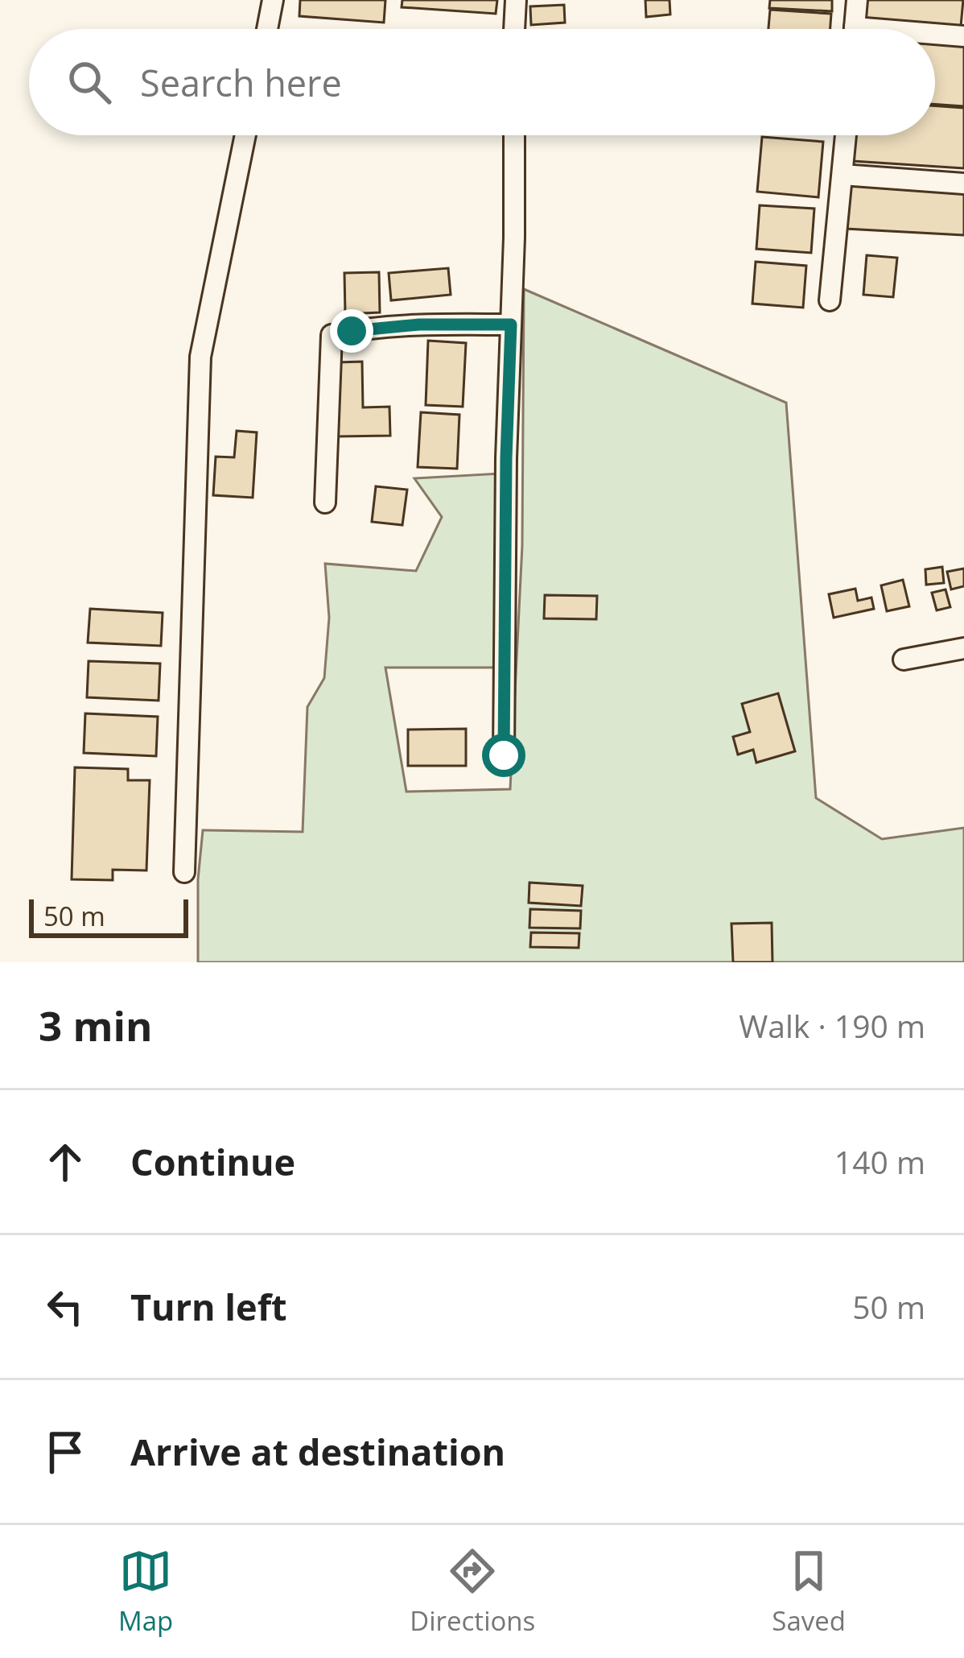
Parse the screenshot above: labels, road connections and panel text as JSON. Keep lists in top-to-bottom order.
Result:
{
  "scale_bar": "50 m",
  "page": {
    "search": "Search here",
    "scale": "50 m",
    "heading": ["3 min", "Walk · 190 m"],
    "list": [
      ["Continue", "140 m"],
      ["Turn left", "50 m"],
      "Arrive at destination"
    ],
    "nav": ["Map", "Directions", "Saved"]
  }
}
